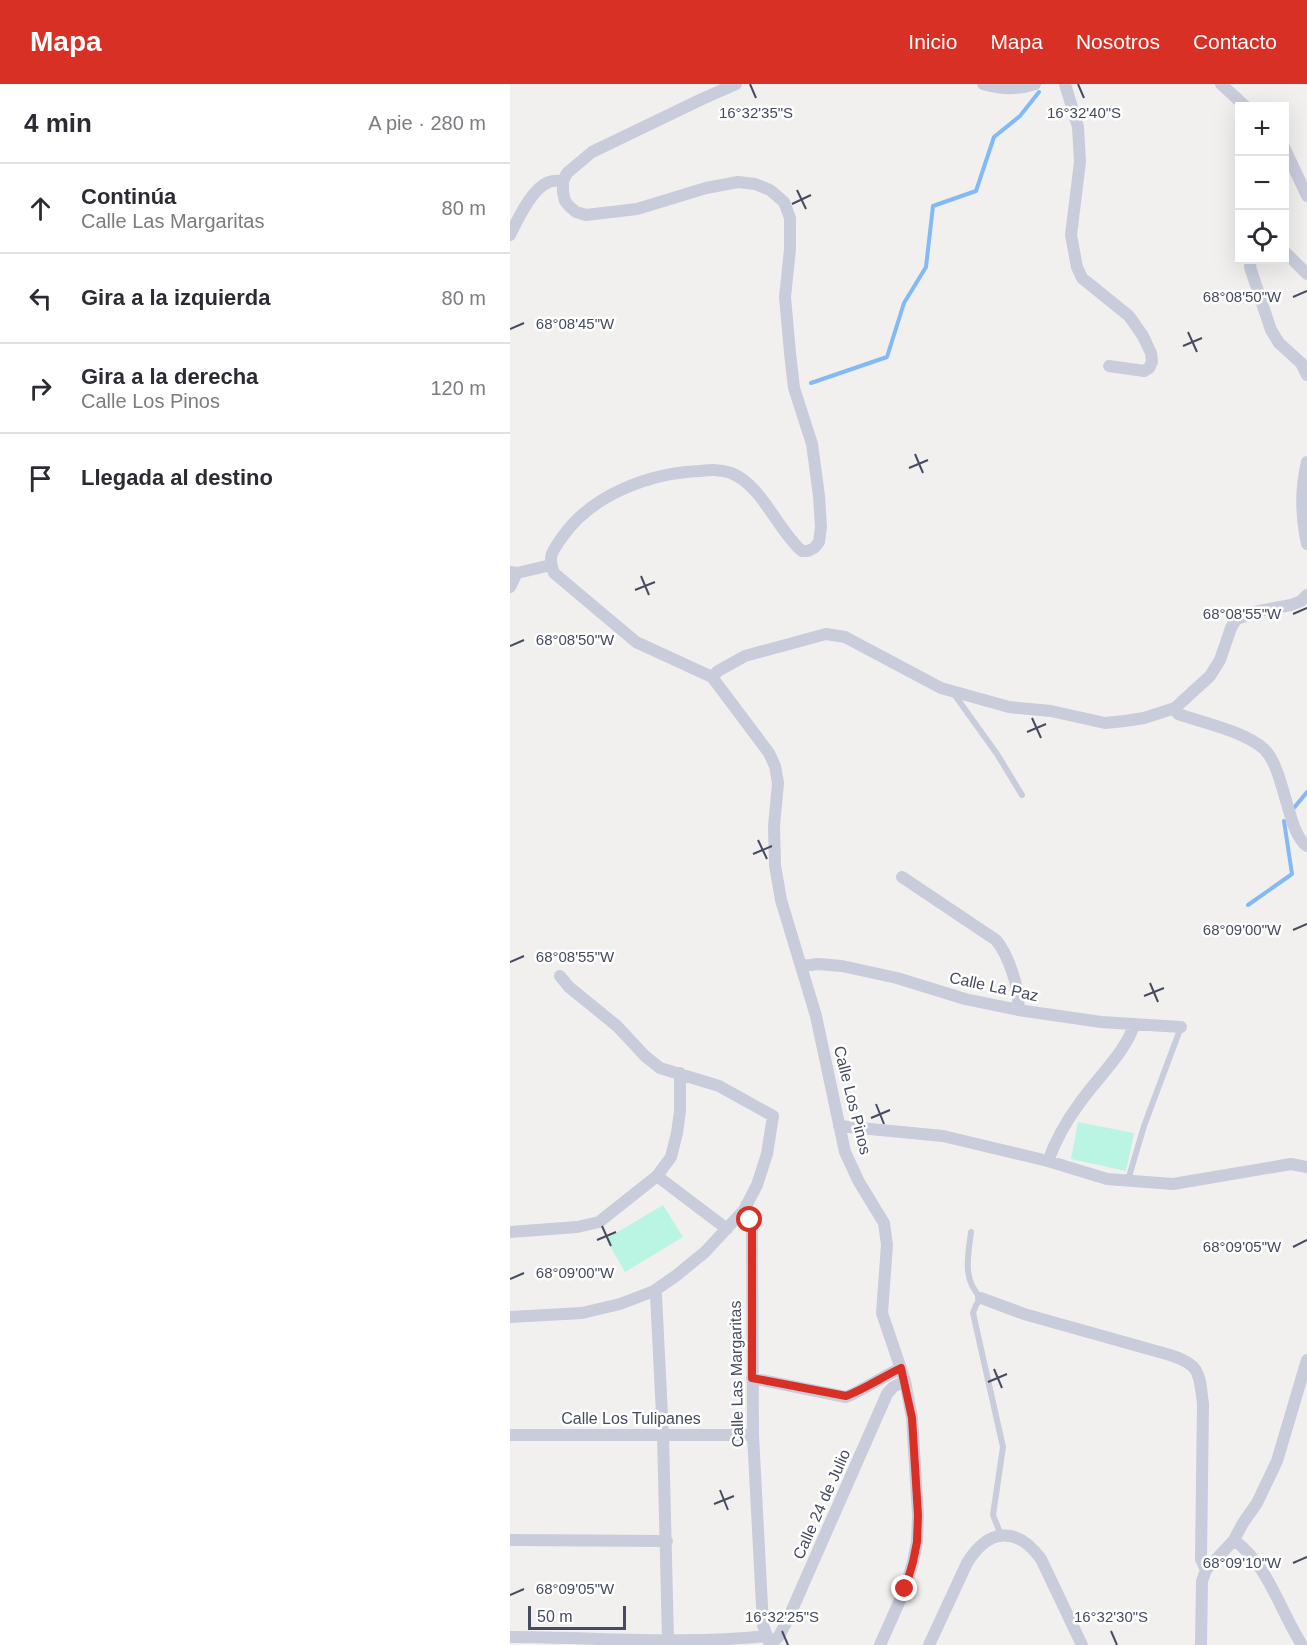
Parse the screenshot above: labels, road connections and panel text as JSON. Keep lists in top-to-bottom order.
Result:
{
  "streets": {
    "street": [
      "Calle La Paz",
      "Calle Los Pinos",
      "Calle Las Margaritas",
      "Calle Los Tulipanes",
      "Calle 24 de Julio"
    ]
  },
  "crossings": [
    ["Calle La Paz", "Calle Los Pinos"],
    ["Calle Los Pinos", "Calle 24 de Julio"],
    ["Calle Las Margaritas", "Calle Los Tulipanes"],
    ["Calle Las Margaritas", "Calle 24 de Julio"]
  ],
  "scale_bar": "50 m",
  "page": {
    "header": "Mapa",
    "nav": [
      "Inicio",
      "Mapa",
      "Nosotros",
      "Contacto"
    ],
    "heading": ["4 min", "A pie · 280 m"],
    "map_buttons": ["+", "−"],
    "list": [
      ["Continúa", "Calle Las Margaritas", "80 m"],
      ["Gira a la izquierda", "80 m"],
      ["Gira a la derecha", "Calle Los Pinos", "120 m"],
      "Llegada al destino"
    ],
    "scale": "50 m"
  },
  "coordinates": [
    "16°32'35\"S",
    "16°32'40\"S",
    "68°08'50\"W",
    "68°08'45\"W",
    "68°08'55\"W",
    "68°09'00\"W",
    "68°09'05\"W",
    "68°09'10\"W",
    "16°32'25\"S",
    "16°32'30\"S"
  ]
}
